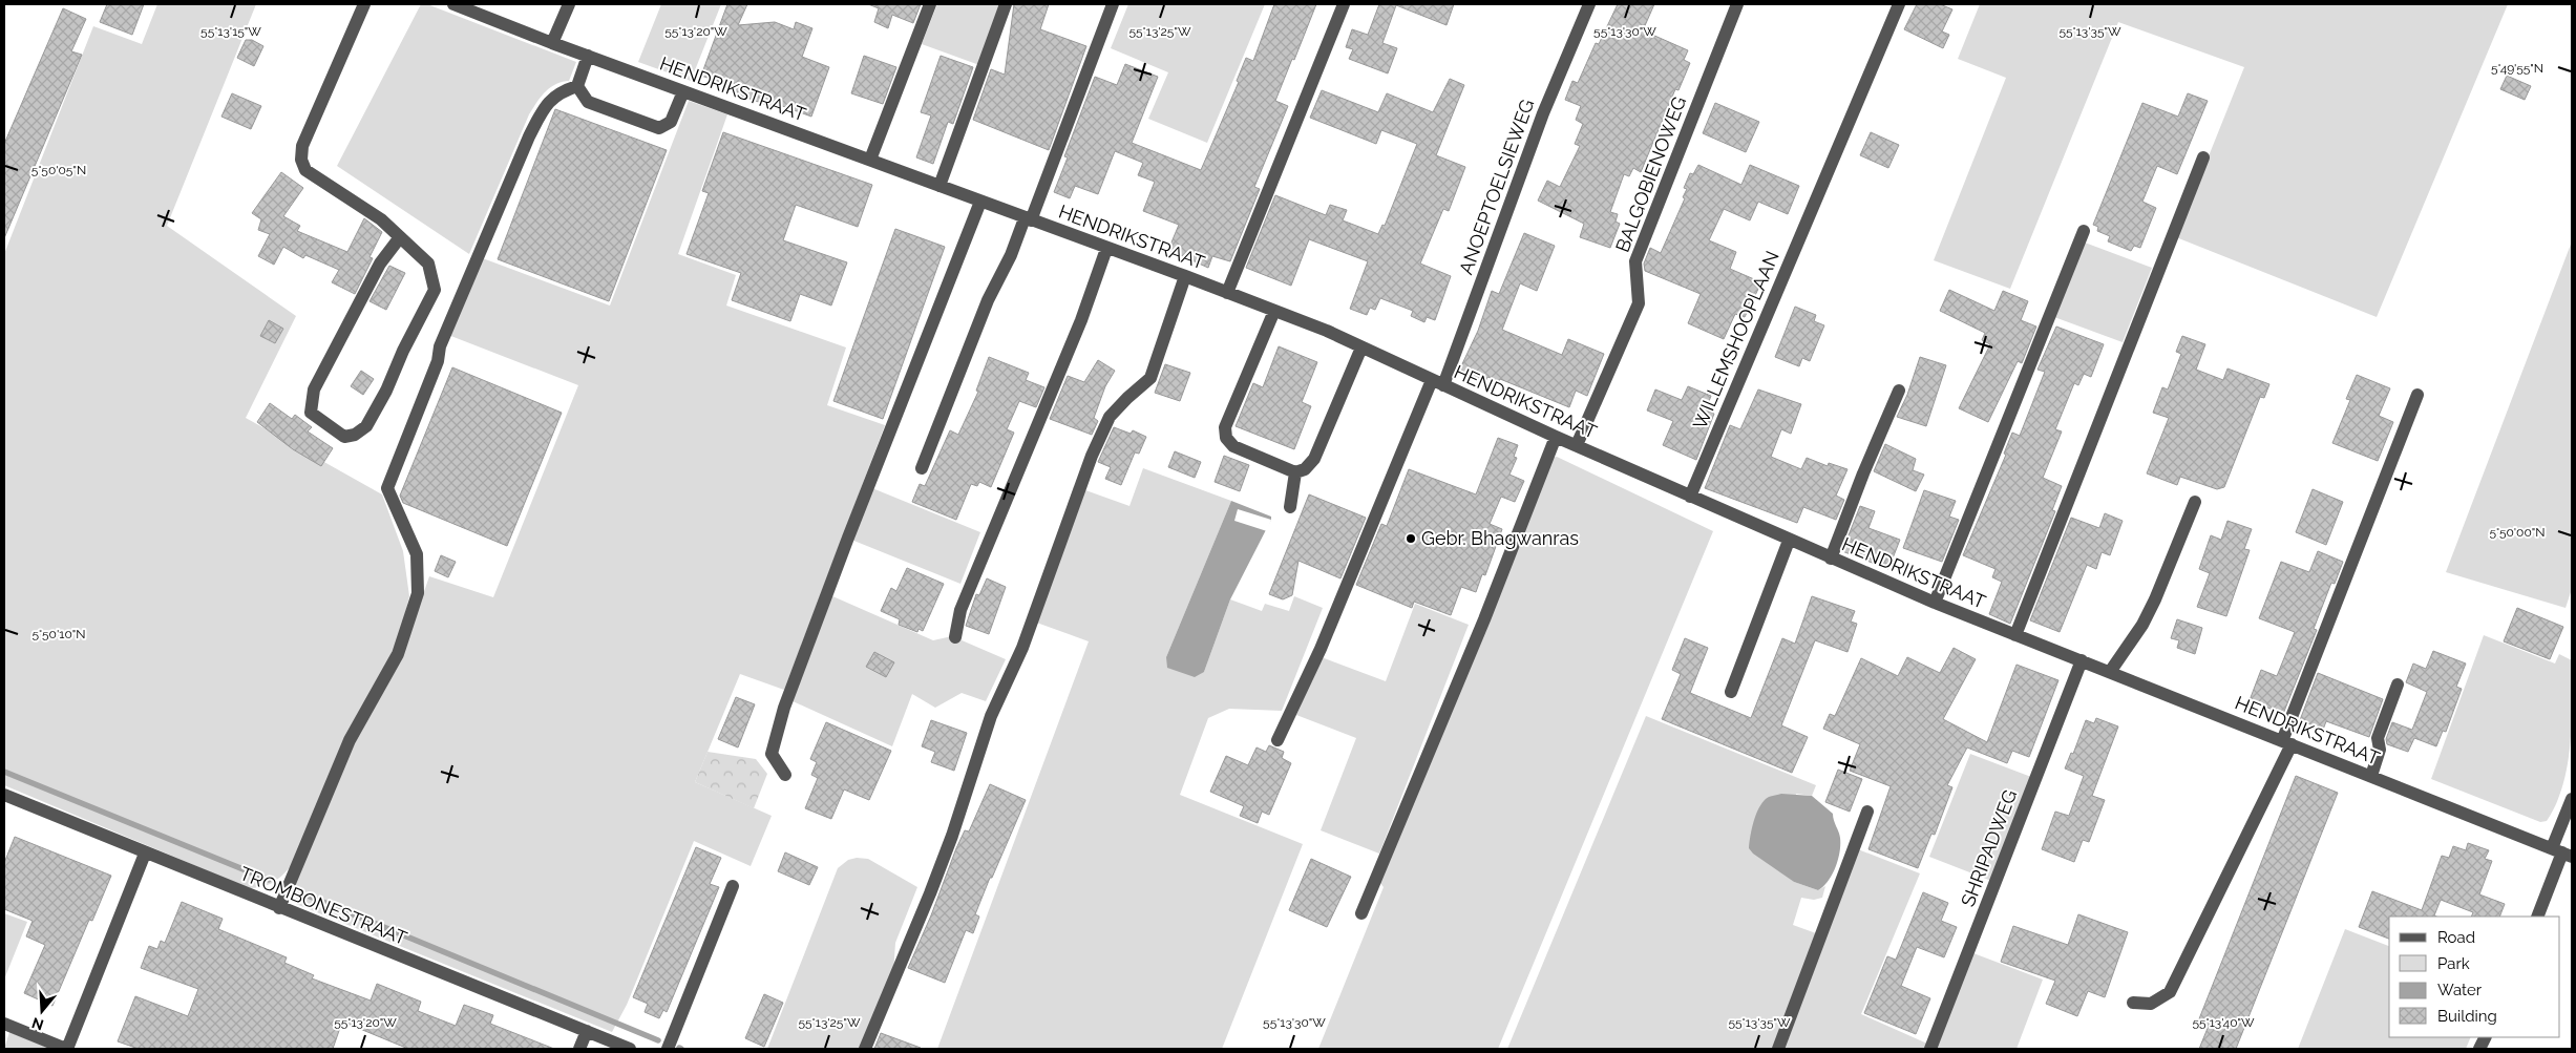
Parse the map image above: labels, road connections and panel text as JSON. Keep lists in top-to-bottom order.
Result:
{
  "streets": {
    "street": [
      "HENDRIKSTRAAT",
      "BALGOBIENOWEG",
      "ANOEPTOELSIEWEG",
      "WILLEMSHOOPLAAN",
      "SHRIPADWEG",
      "TROMBONESTRAAT"
    ]
  },
  "crossings": [
    ["HENDRIKSTRAAT", "BALGOBIENOWEG"],
    ["HENDRIKSTRAAT", "ANOEPTOELSIEWEG"],
    ["HENDRIKSTRAAT", "WILLEMSHOOPLAAN"],
    ["HENDRIKSTRAAT", "SHRIPADWEG"]
  ],
  "places": ["Gebr. Bhagwanras"],
  "legend": [
    "Road",
    "Park",
    "Water",
    "Building"
  ],
  "north": "bottom",
  "coordinates": [
    "55°13'15\"W",
    "55°13'20\"W",
    "55°13'25\"W",
    "55°13'30\"W",
    "55°13'35\"W",
    "5°49'55\"N",
    "5°50'05\"N",
    "5°50'00\"N",
    "5°50'10\"N",
    "55°13'40\"W"
  ]
}
